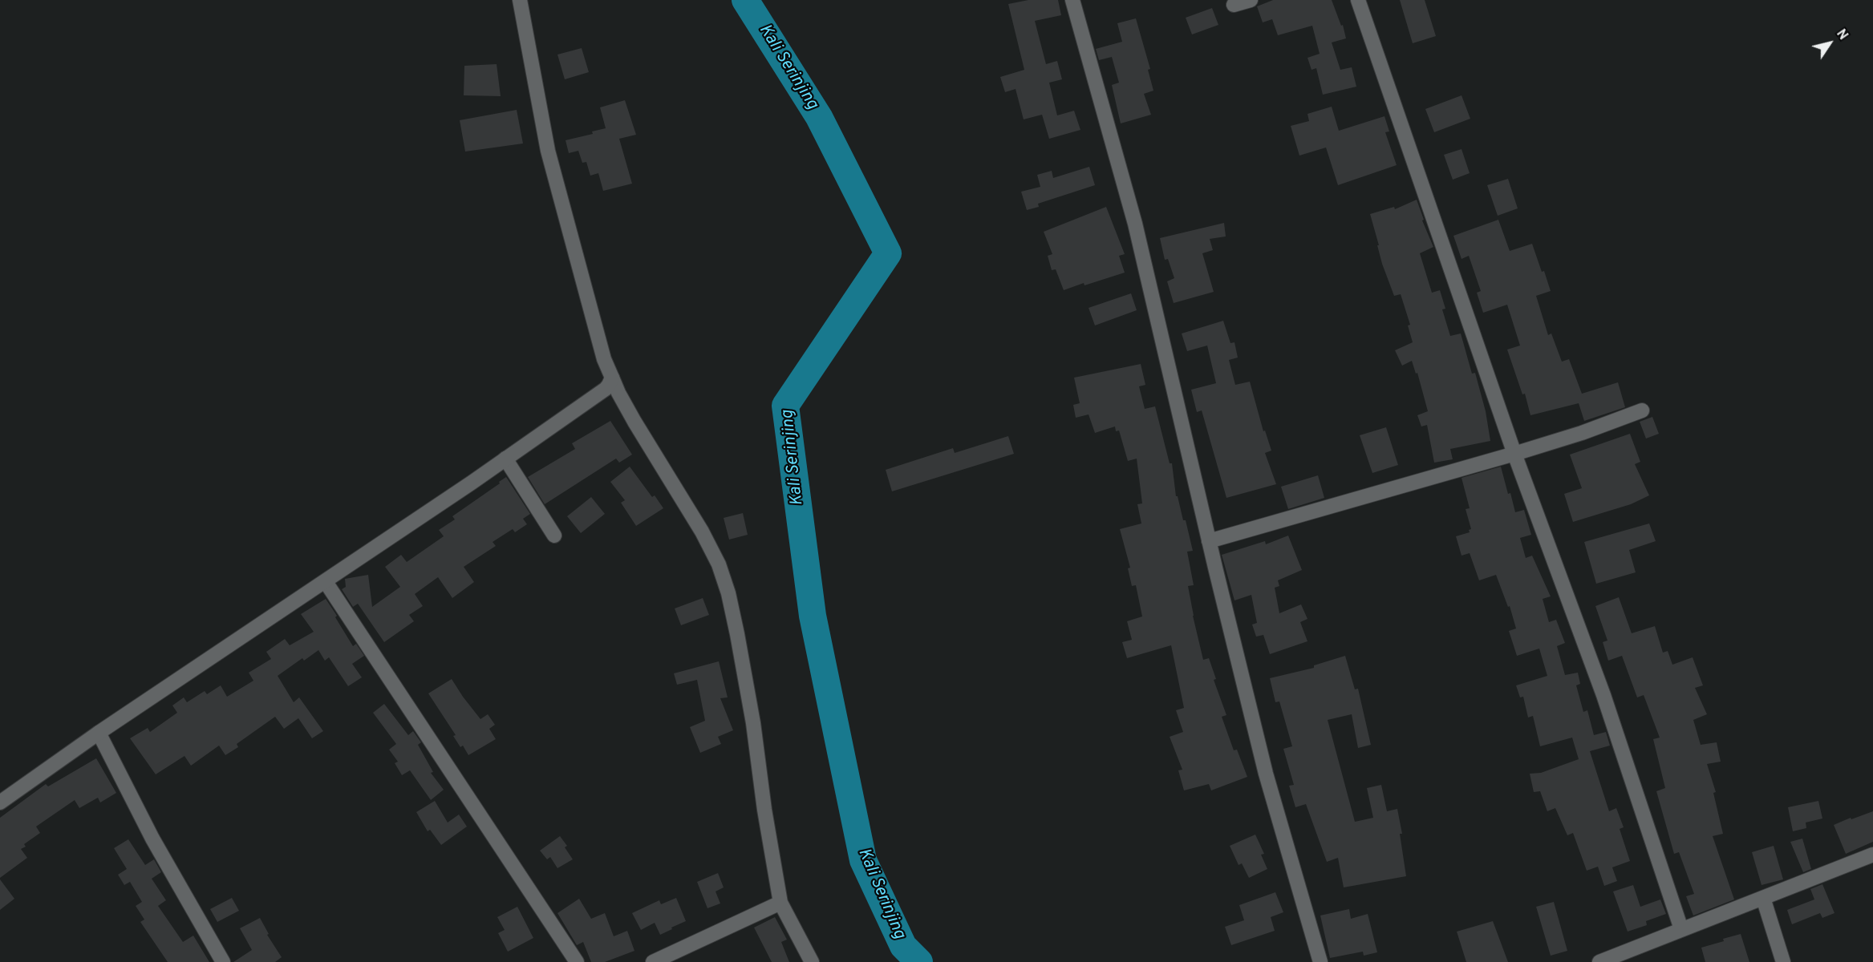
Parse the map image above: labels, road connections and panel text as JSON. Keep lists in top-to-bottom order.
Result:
{
  "water": ["Kali Serinjing"],
  "north": "top right"
}
